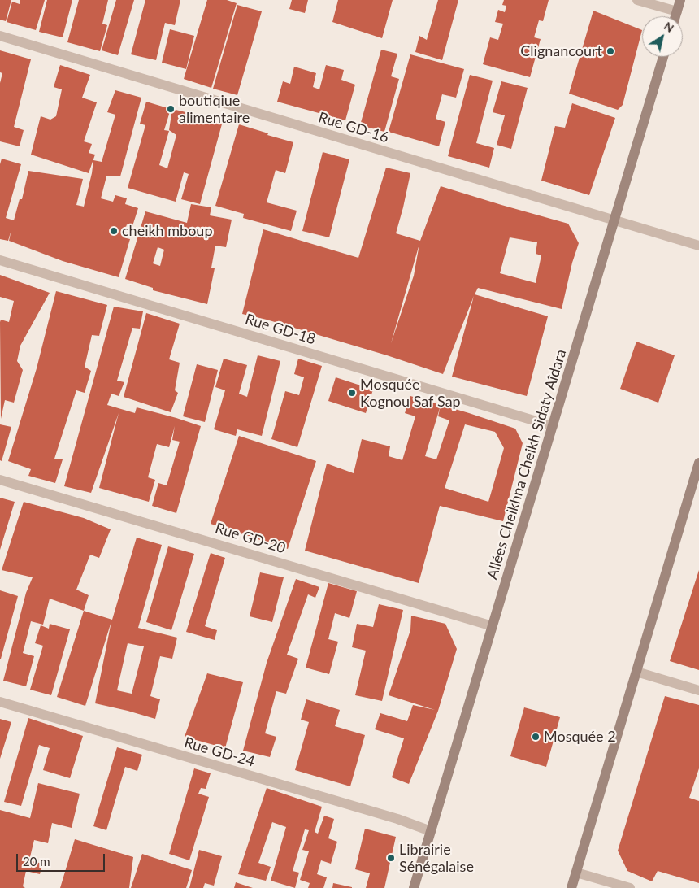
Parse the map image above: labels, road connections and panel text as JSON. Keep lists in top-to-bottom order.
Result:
{
  "streets": {
    "main road": ["Allées Cheikhna Cheikh Sidaty Aîdara"],
    "street": [
      "Rue GD-16",
      "Rue GD-18",
      "Rue GD-20",
      "Rue GD-24"
    ]
  },
  "crossings": [
    ["Rue GD-16", "Allées Cheikhna Cheikh Sidaty Aîdara"],
    ["Rue GD-18", "Allées Cheikhna Cheikh Sidaty Aîdara"],
    ["Allées Cheikhna Cheikh Sidaty Aîdara", "Rue GD-20"],
    ["Allées Cheikhna Cheikh Sidaty Aîdara", "Rue GD-24"]
  ],
  "places": [
    "Clignancourt",
    "boutiqiue alimentaire",
    "cheikh mboup",
    "Mosquée Kognou Saf Sap",
    "Mosquée 2",
    "Librairie Sénégalaise"
  ],
  "scale_bar": "20 m",
  "north": "top right"
}
